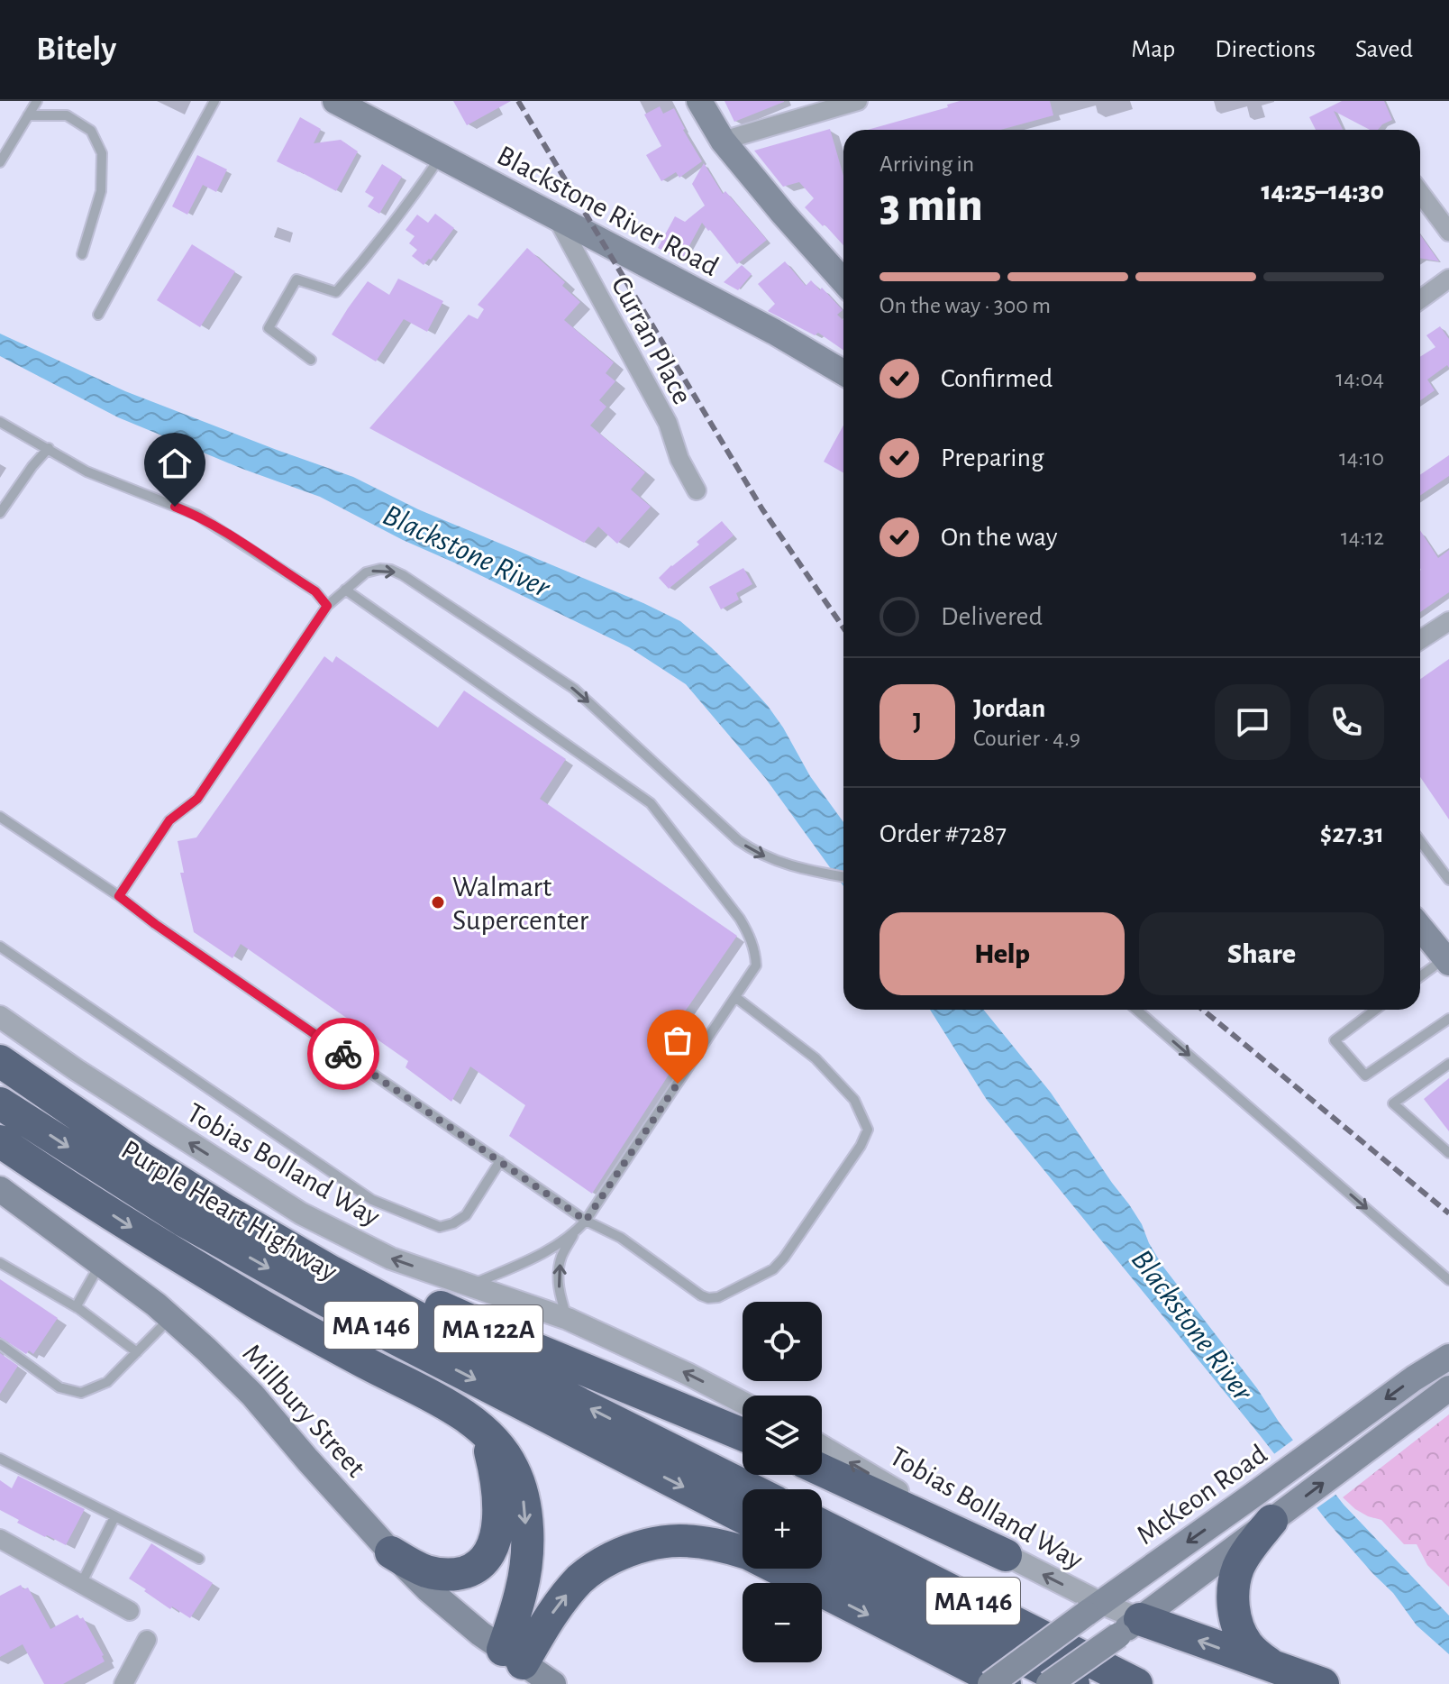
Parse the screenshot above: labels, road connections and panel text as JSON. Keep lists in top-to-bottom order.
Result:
{
  "streets": {
    "highway": ["Purple Heart Highway", "MA 146", "MA 122A"],
    "main road": ["Blackstone River Road", "Millbury Street", "McKeon Road"],
    "street": ["Curran Place", "Tobias Bolland Way"]
  },
  "crossings": [
    ["Blackstone River Road", "Curran Place"],
    ["Tobias Bolland Way", "McKeon Road"],
    ["Purple Heart Highway", "MA 122A"],
    ["MA 122A", "Millbury Street"]
  ],
  "one_way": ["Tobias Bolland Way"],
  "water": ["Blackstone River"],
  "places": ["Walmart Supercenter"],
  "page": {
    "header": "Bitely",
    "nav": ["Map", "Directions", "Saved"],
    "heading": ["3 min", "Arriving in", "14:25–14:30"],
    "panel": [
      "Jordan",
      "Courier · 4.9",
      "Order #7287",
      "$27.31"
    ],
    "bar": "On the way · 300 m",
    "list": [
      ["Confirmed", "14:04"],
      ["Preparing", "14:10"],
      ["On the way", "14:12"],
      "Delivered"
    ],
    "round": "J",
    "buttons": ["Help", "Share"],
    "map_buttons": ["+", "−"]
  }
}
